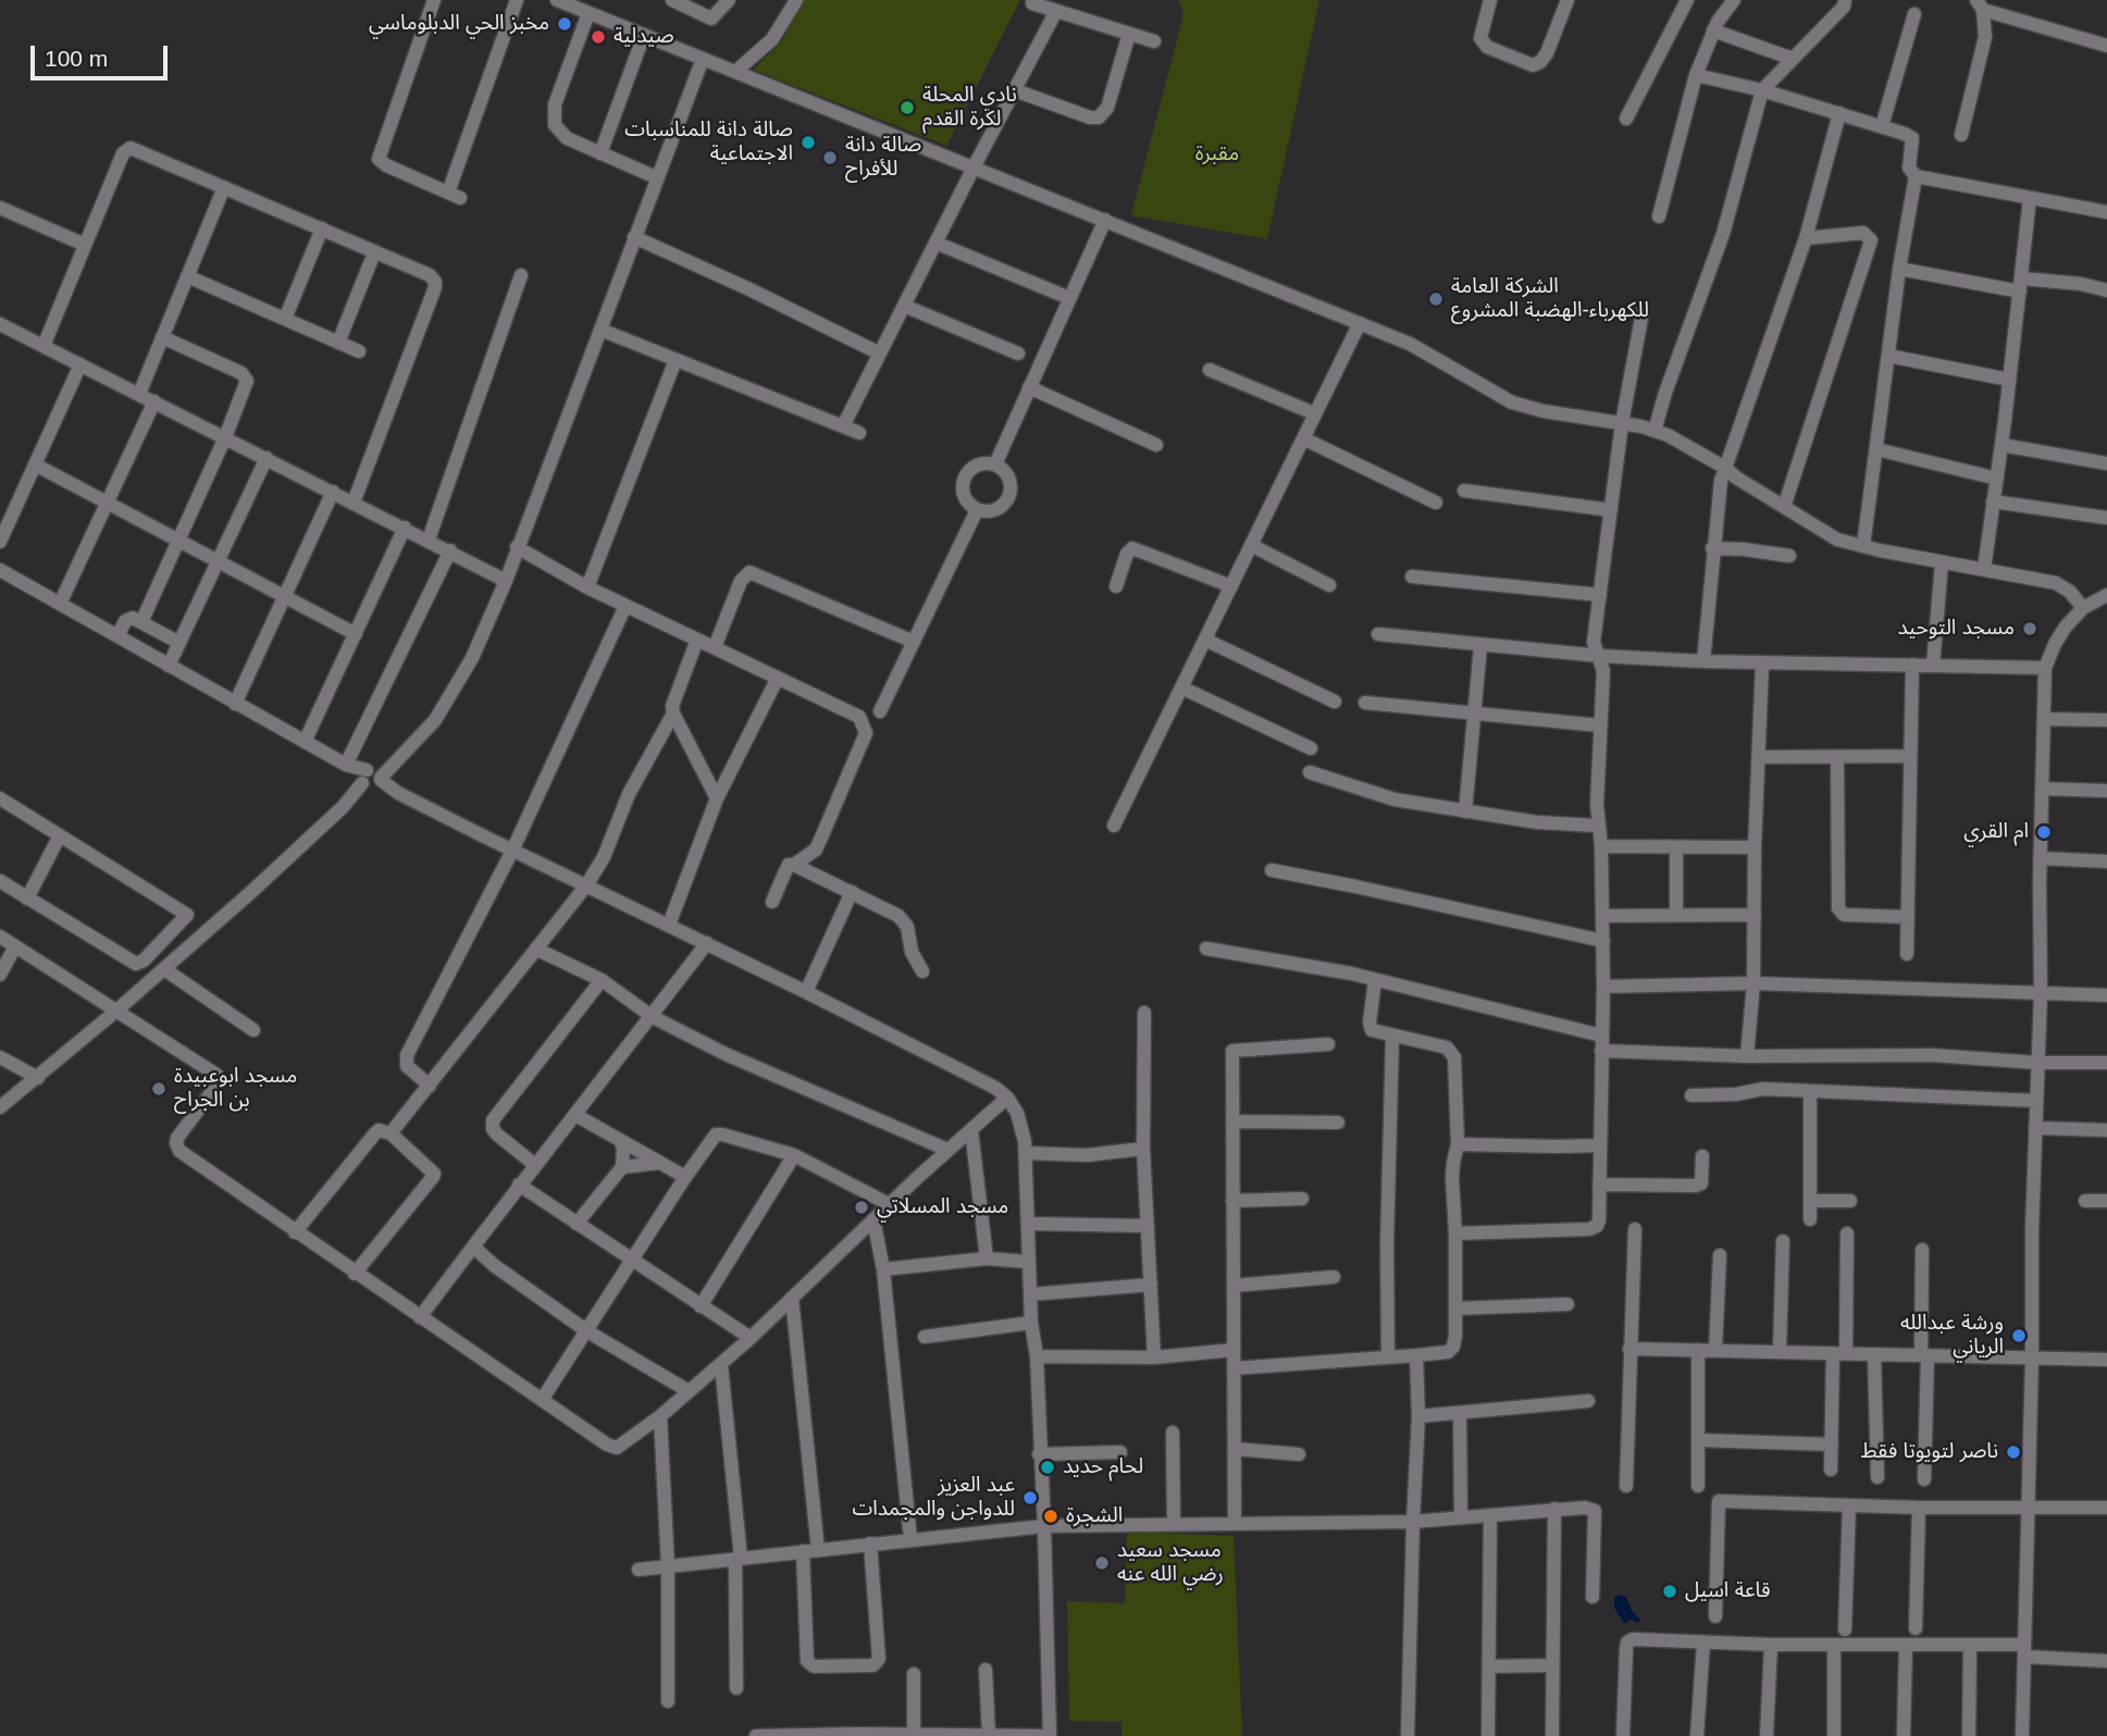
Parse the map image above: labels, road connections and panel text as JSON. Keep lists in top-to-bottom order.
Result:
{
  "parks": ["مقبرة"],
  "places": [
    "مخبز الحي الدبلوماسي",
    "صيدلية",
    "نادي المحلة لكرة القدم",
    "صالة دانة للمناسبات الاجتماعية",
    "صالة دانة للأفراح",
    "الشركة العامة للكهرباء-الهضبة المشروع",
    "مسجد التوحيد",
    "ام القري",
    "مسجد ابوعبيدة بن الجراح",
    "مسجد المسلاتي",
    "ورشة عبدالله الرياني",
    "ناصر لتويوتا فقط",
    "لحام حديد",
    "عبد العزيز للدواجن والمجمدات",
    "الشجرة",
    "مسجد سعيد رضي الله عنه",
    "قاعة اسيل"
  ],
  "scale_bar": "100 m"
}
